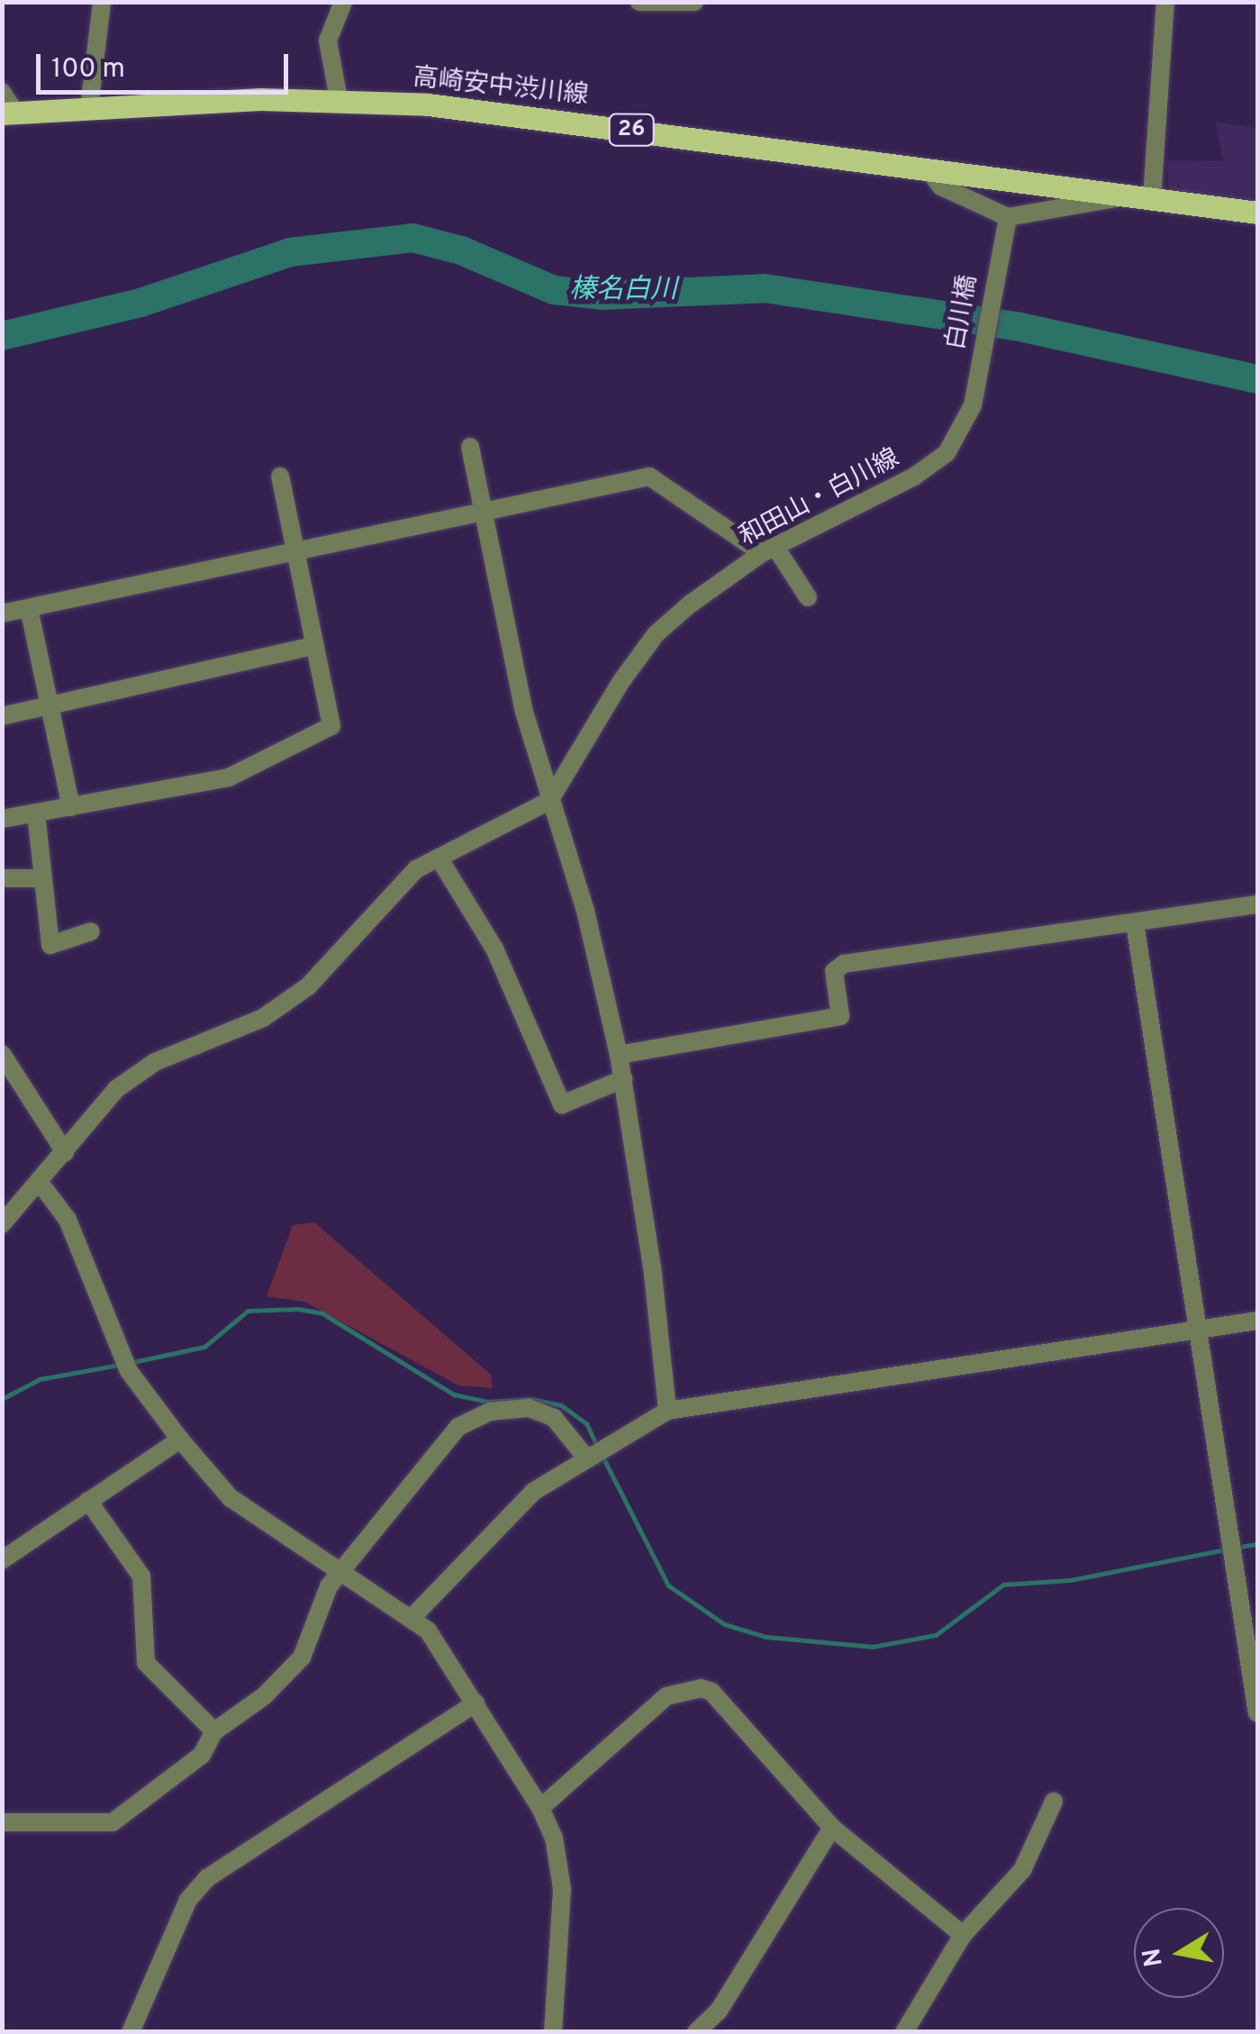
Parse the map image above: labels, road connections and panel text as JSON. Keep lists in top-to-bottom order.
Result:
{
  "streets": {
    "main road": ["高崎安中渋川線", "26"],
    "street": ["白川橋", "和田山・白川線"]
  },
  "crossings": [
    ["白川橋", "和田山・白川線"]
  ],
  "water": ["榛名白川"],
  "scale_bar": "100 m",
  "north": "left"
}
